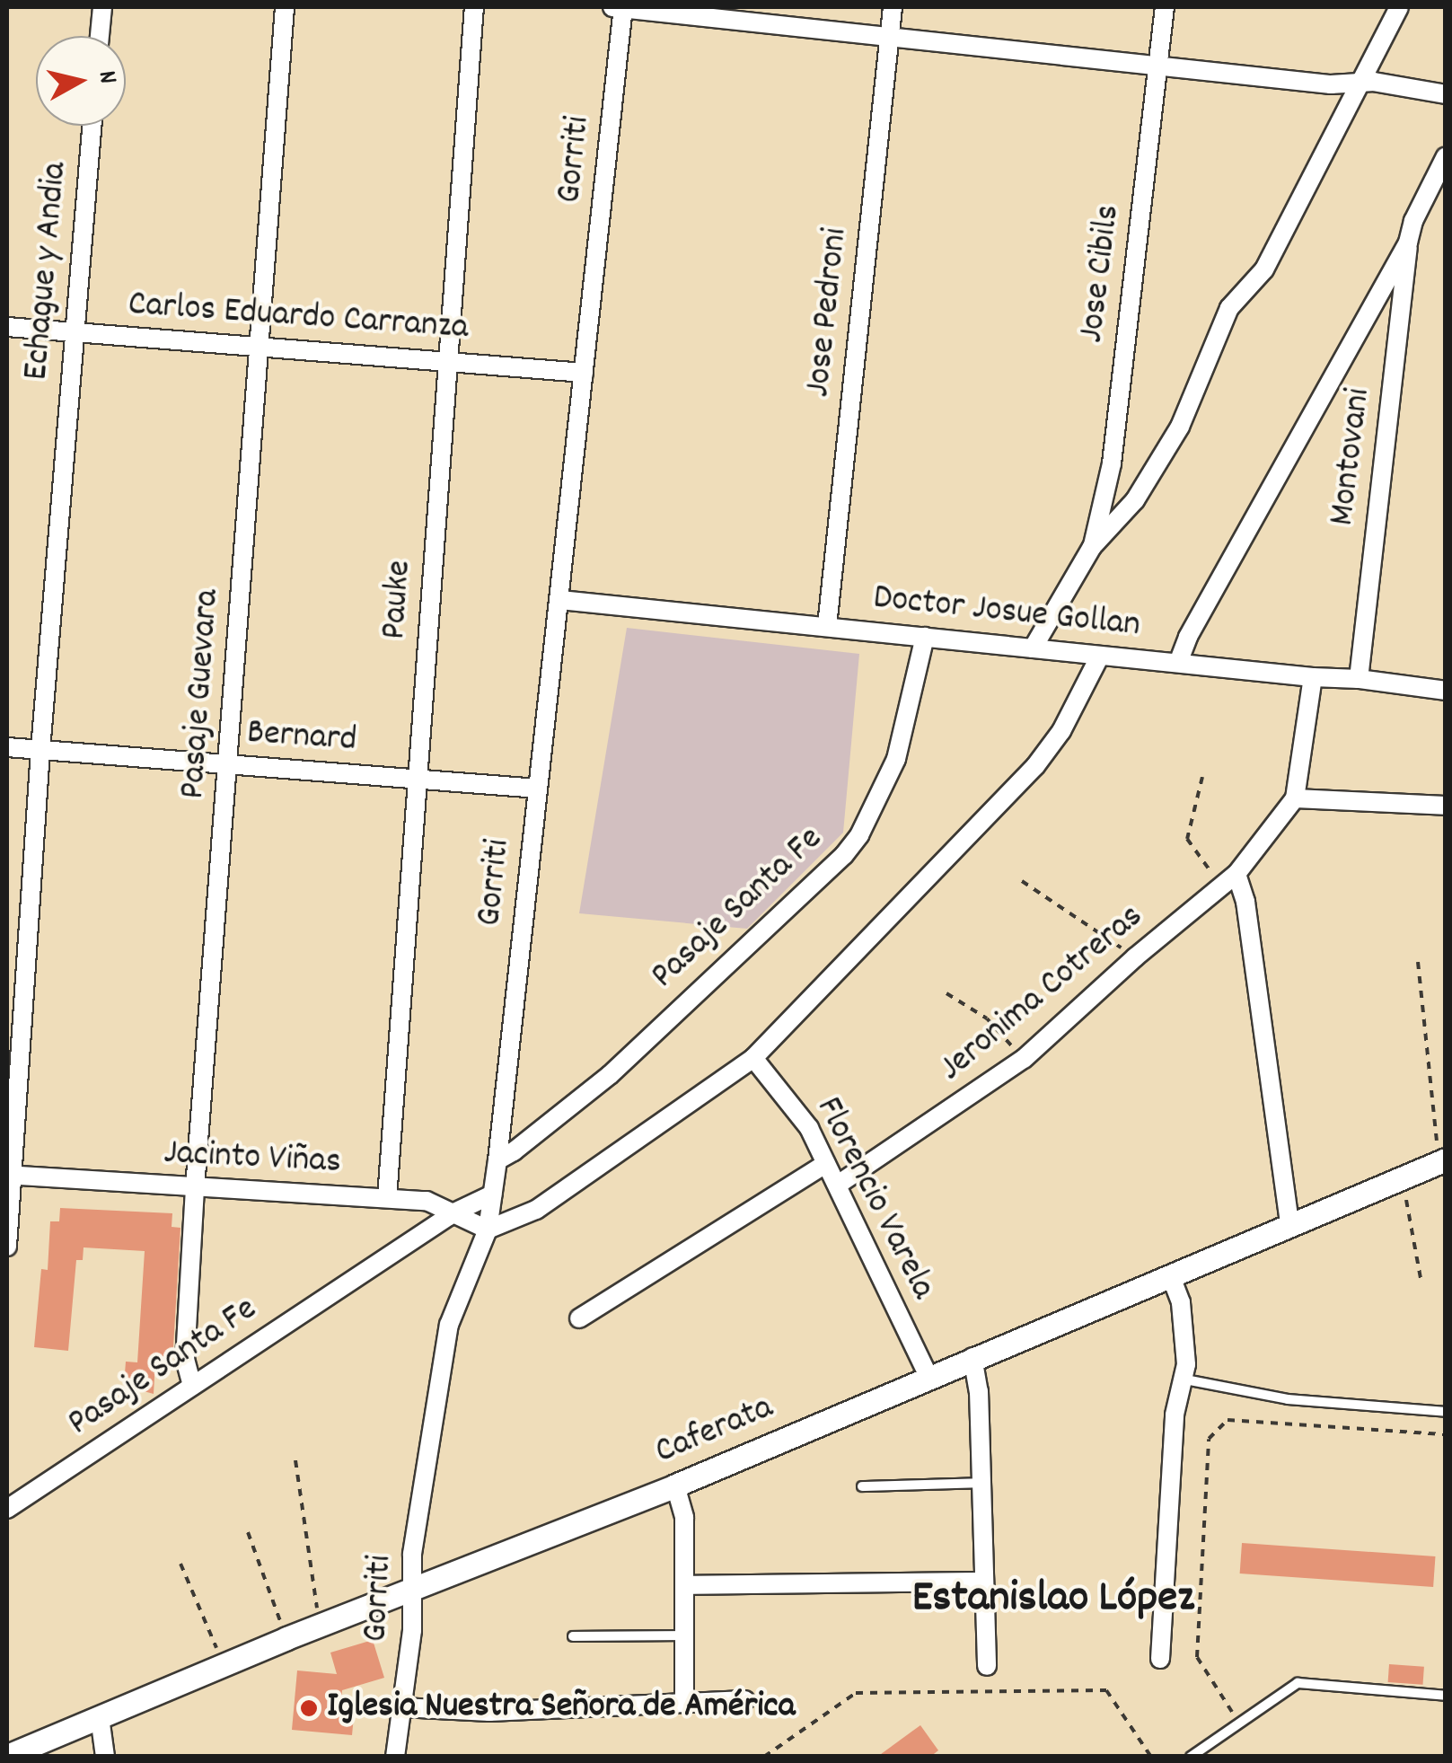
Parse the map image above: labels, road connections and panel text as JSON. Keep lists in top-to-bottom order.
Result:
{
  "streets": {
    "street": [
      "Gorriti",
      "Echague y Andia",
      "Jose Cibils",
      "Jose Pedroni",
      "Carlos Eduardo Carranza",
      "Montovani",
      "Pauke",
      "Doctor Josue Gollan",
      "Pasaje Guevara",
      "Bernard",
      "Pasaje Santa Fe",
      "Jeronima Cotreras",
      "Jacinto Viñas",
      "Florencio Varela",
      "Caferata"
    ]
  },
  "crossings": [
    ["Gorriti", "Carlos Eduardo Carranza"],
    ["Gorriti", "Doctor Josue Gollan"],
    ["Gorriti", "Bernard"],
    ["Gorriti", "Pasaje Santa Fe"],
    ["Gorriti", "Jacinto Viñas"],
    ["Gorriti", "Caferata"],
    ["Echague y Andia", "Carlos Eduardo Carranza"],
    ["Echague y Andia", "Bernard"],
    ["Echague y Andia", "Jacinto Viñas"],
    ["Jose Pedroni", "Doctor Josue Gollan"],
    ["Carlos Eduardo Carranza", "Pauke"],
    ["Carlos Eduardo Carranza", "Pasaje Guevara"],
    ["Montovani", "Doctor Josue Gollan"],
    ["Pauke", "Bernard"],
    ["Pauke", "Jacinto Viñas"],
    ["Doctor Josue Gollan", "Pasaje Santa Fe"],
    ["Pasaje Guevara", "Bernard"],
    ["Pasaje Guevara", "Pasaje Santa Fe"],
    ["Pasaje Guevara", "Jacinto Viñas"],
    ["Pasaje Santa Fe", "Jacinto Viñas"],
    ["Jeronima Cotreras", "Florencio Varela"],
    ["Florencio Varela", "Caferata"]
  ],
  "districts": ["Estanislao López"],
  "places": ["Iglesia Nuestra Señora de América"],
  "north": "right"
}
